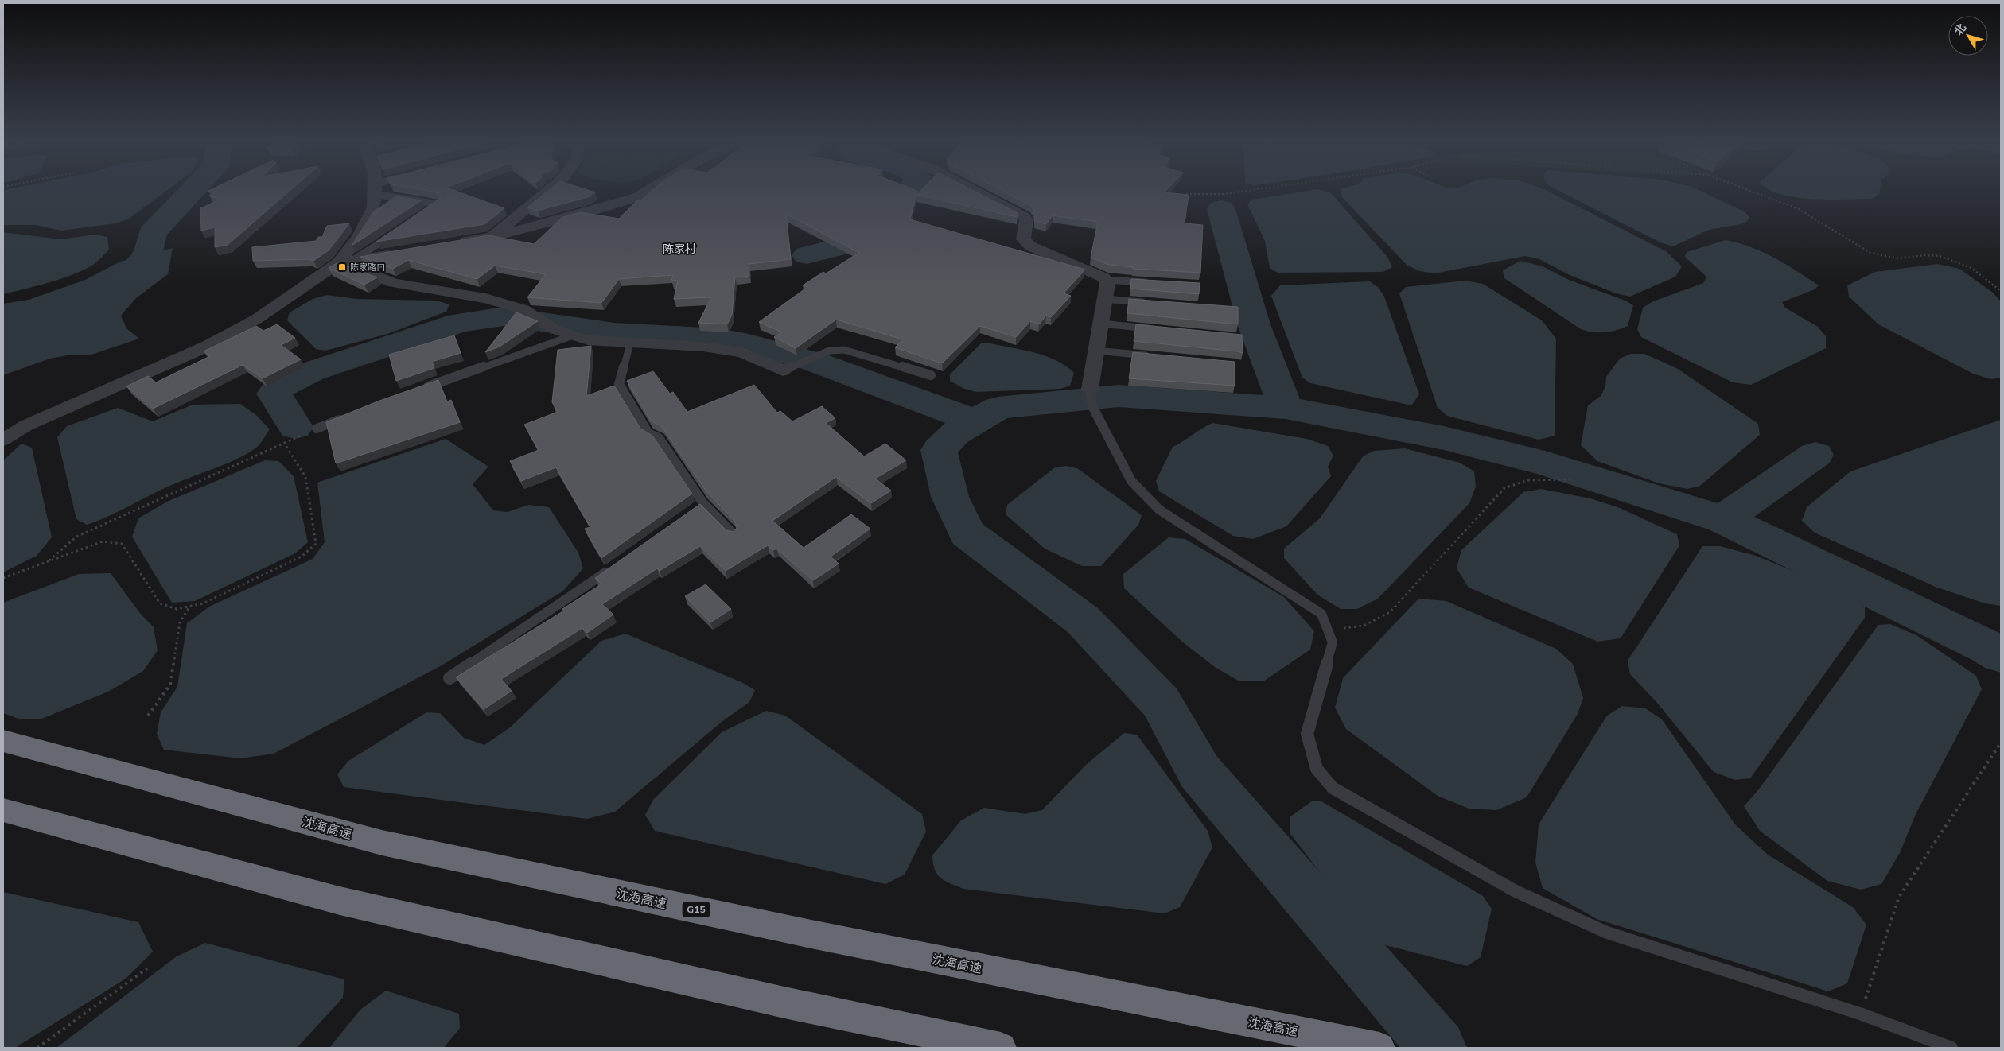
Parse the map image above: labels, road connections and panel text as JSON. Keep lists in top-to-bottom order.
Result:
{
  "streets": {
    "highway": ["沈海高速", "G15"]
  },
  "districts": ["陈家村"],
  "places": {
    "transit": ["陈家路口"]
  },
  "north": "top left"
}
